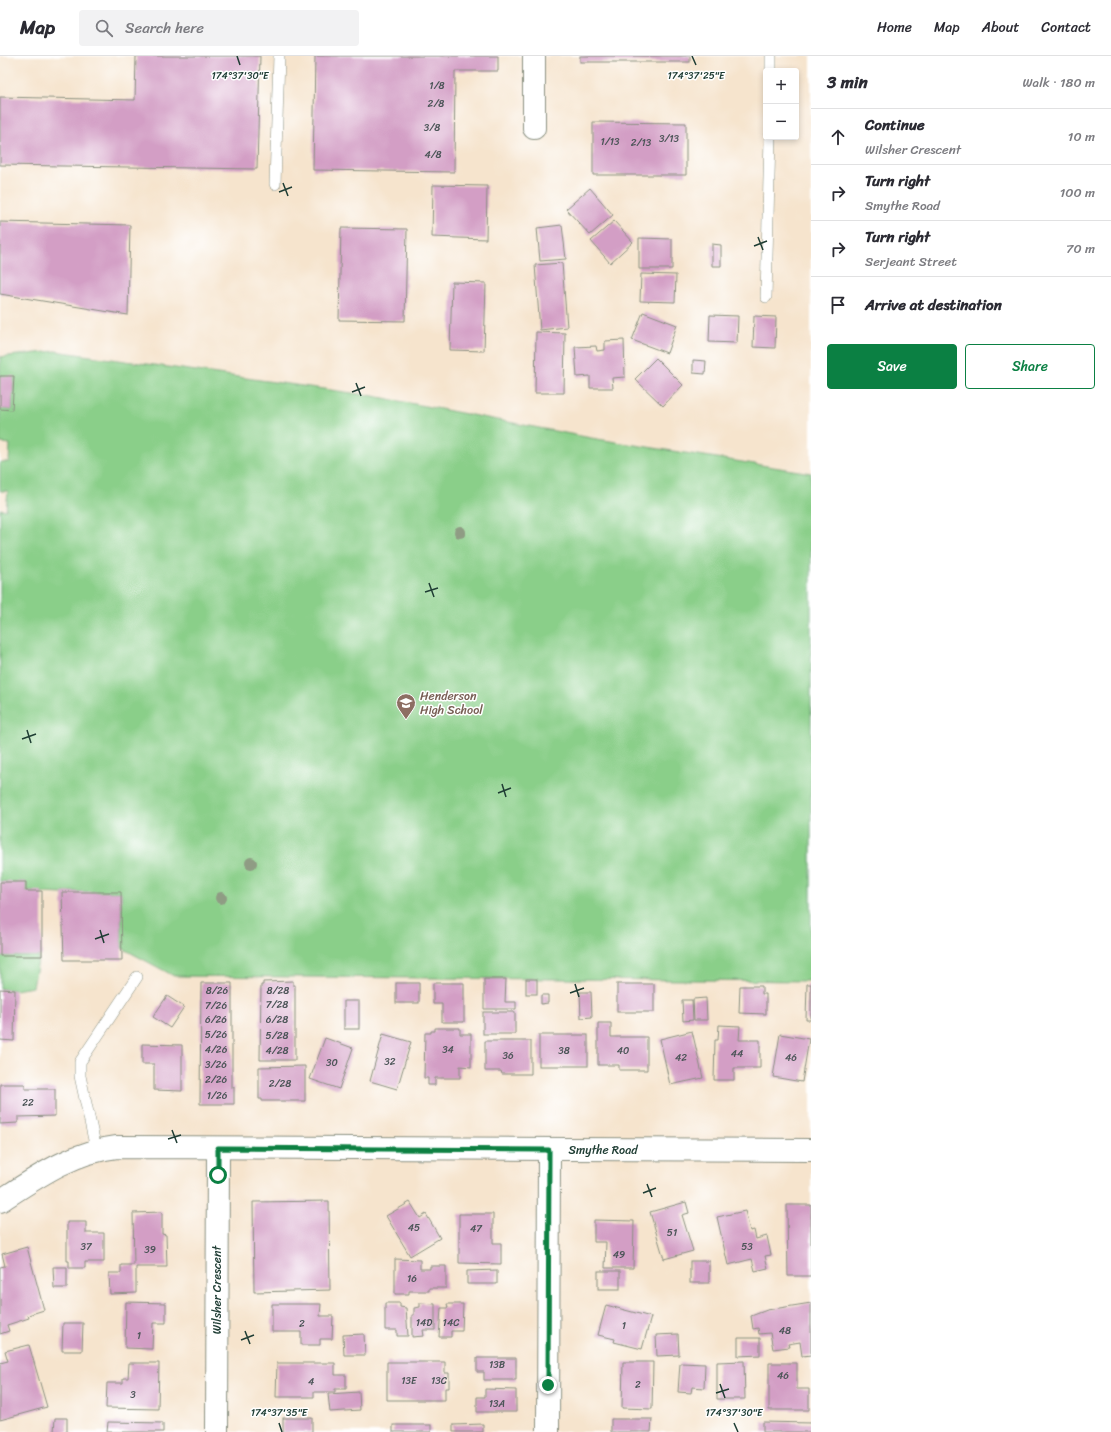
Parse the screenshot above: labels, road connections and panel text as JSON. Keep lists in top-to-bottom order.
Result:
{
  "streets": {
    "street": ["Smythe Road", "Wilsher Crescent"]
  },
  "crossings": [
    ["Smythe Road", "Wilsher Crescent"]
  ],
  "places": {
    "school or university": ["Henderson High School"]
  },
  "house_numbers": [
    "1/8",
    "2/8",
    "3/8",
    "3/13",
    "1/13",
    "2/13",
    "4/8",
    "8/26",
    "8/28",
    "7/28",
    "7/26",
    "6/26",
    "6/28",
    "5/26",
    "5/28",
    "4/26",
    "34",
    "4/28",
    "38",
    "40",
    "44",
    "36",
    "42",
    "46",
    "32",
    "30",
    "3/26",
    "2/26",
    "2/28",
    "1/26",
    "22",
    "45",
    "47",
    "51",
    "37",
    "53",
    "39",
    "49",
    "16",
    "14D",
    "14C",
    "2",
    "1",
    "48",
    "1",
    "13B",
    "46",
    "13E",
    "13C",
    "4",
    "2",
    "3",
    "13A"
  ],
  "page": {
    "header": "Map",
    "search": "Search here",
    "nav": [
      "Home",
      "Map",
      "About",
      "Contact"
    ],
    "heading": ["3 min", "Walk · 180 m"],
    "map_buttons": ["+", "−"],
    "list": [
      ["Continue", "Wilsher Crescent", "10 m"],
      ["Turn right", "Smythe Road", "100 m"],
      ["Turn right", "Serjeant Street", "70 m"],
      "Arrive at destination"
    ],
    "buttons": ["Save", "Share"]
  },
  "coordinates": ["174°37'30\"E", "174°37'25\"E", "174°37'35\"E"]
}
